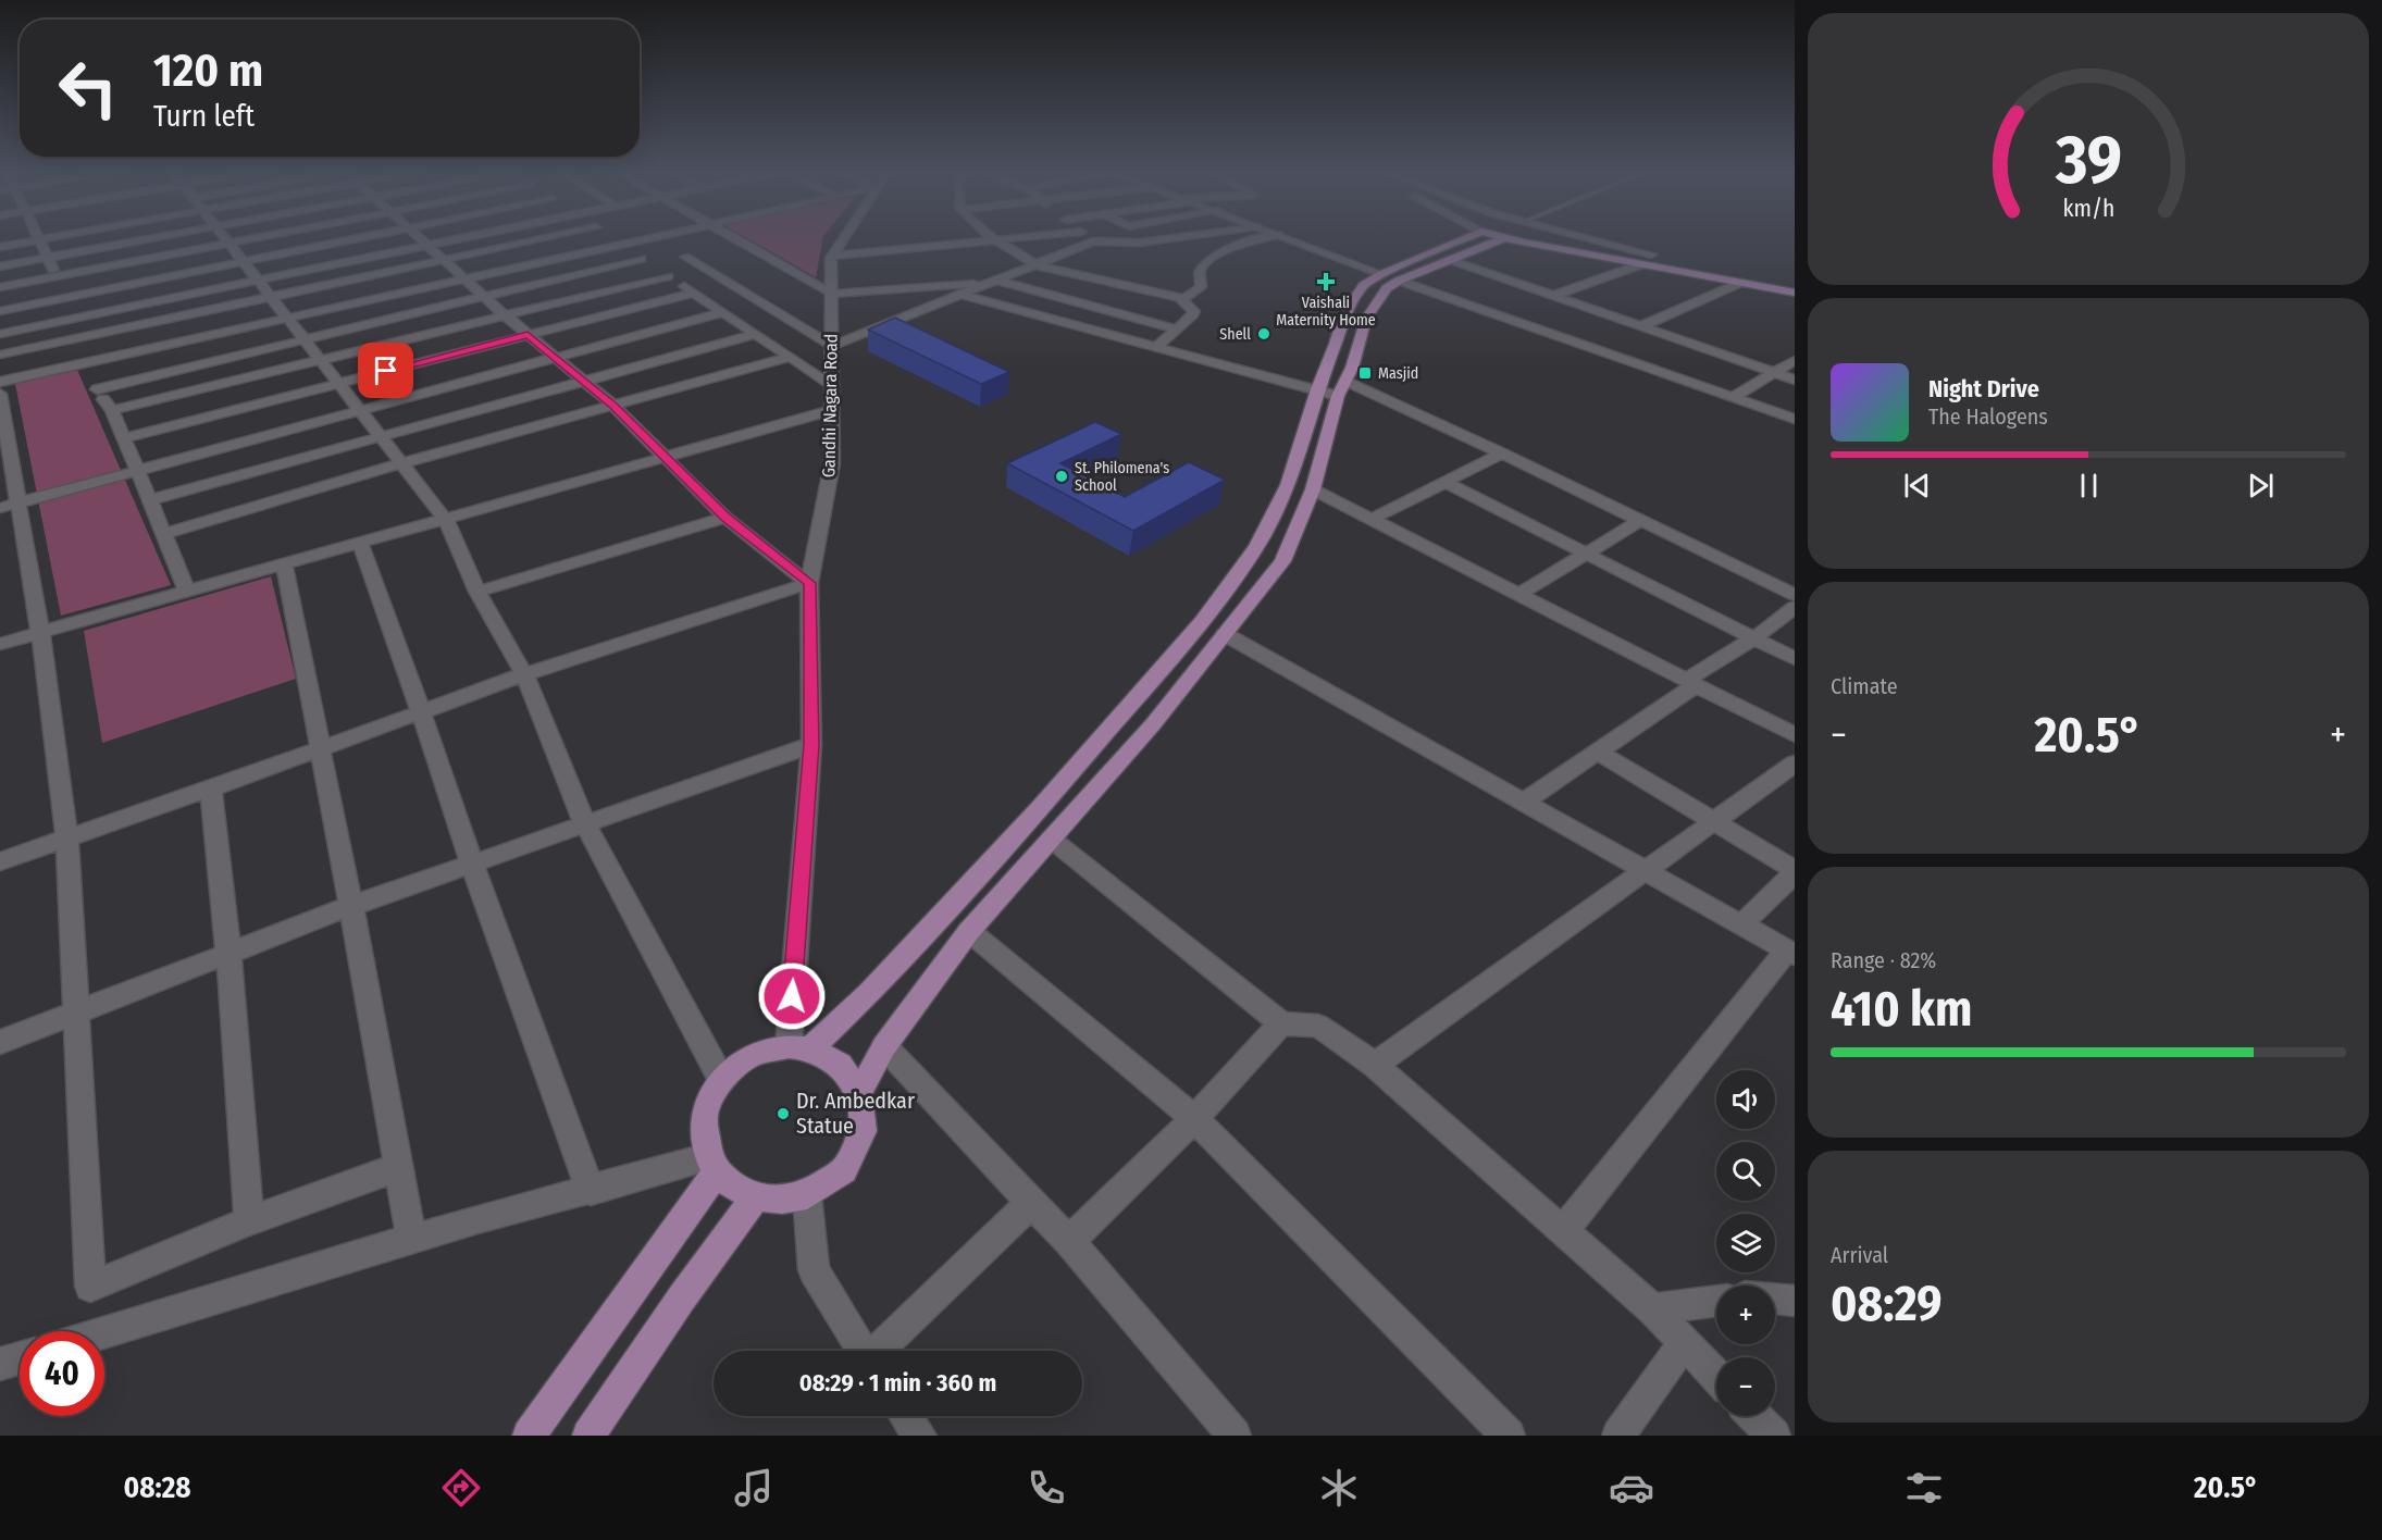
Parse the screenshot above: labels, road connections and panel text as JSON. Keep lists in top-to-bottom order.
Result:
{
  "streets": {
    "street": ["Gandhi Nagara Road"]
  },
  "places": {
    "health": ["Vaishali Maternity Home"],
    "other": ["Shell", "St. Philomena's School", "Dr. Ambedkar Statue"],
    "transit": ["Masjid"]
  },
  "page": {
    "turn": ["120 m", "Turn left"],
    "song": ["Night Drive", "The Halogens"],
    "tile": [
      "Climate",
      ["Range · 82%", "410 km"],
      ["Arrival", "08:29"]
    ],
    "heat": ["−", "20.5°", "+"],
    "map_buttons": ["+", "−"],
    "limit": "40",
    "trip": "08:29 · 1 min · 360 m",
    "tabs": ["08:28", "20.5°"],
    "gauge": ["39", "km/h"]
  }
}
